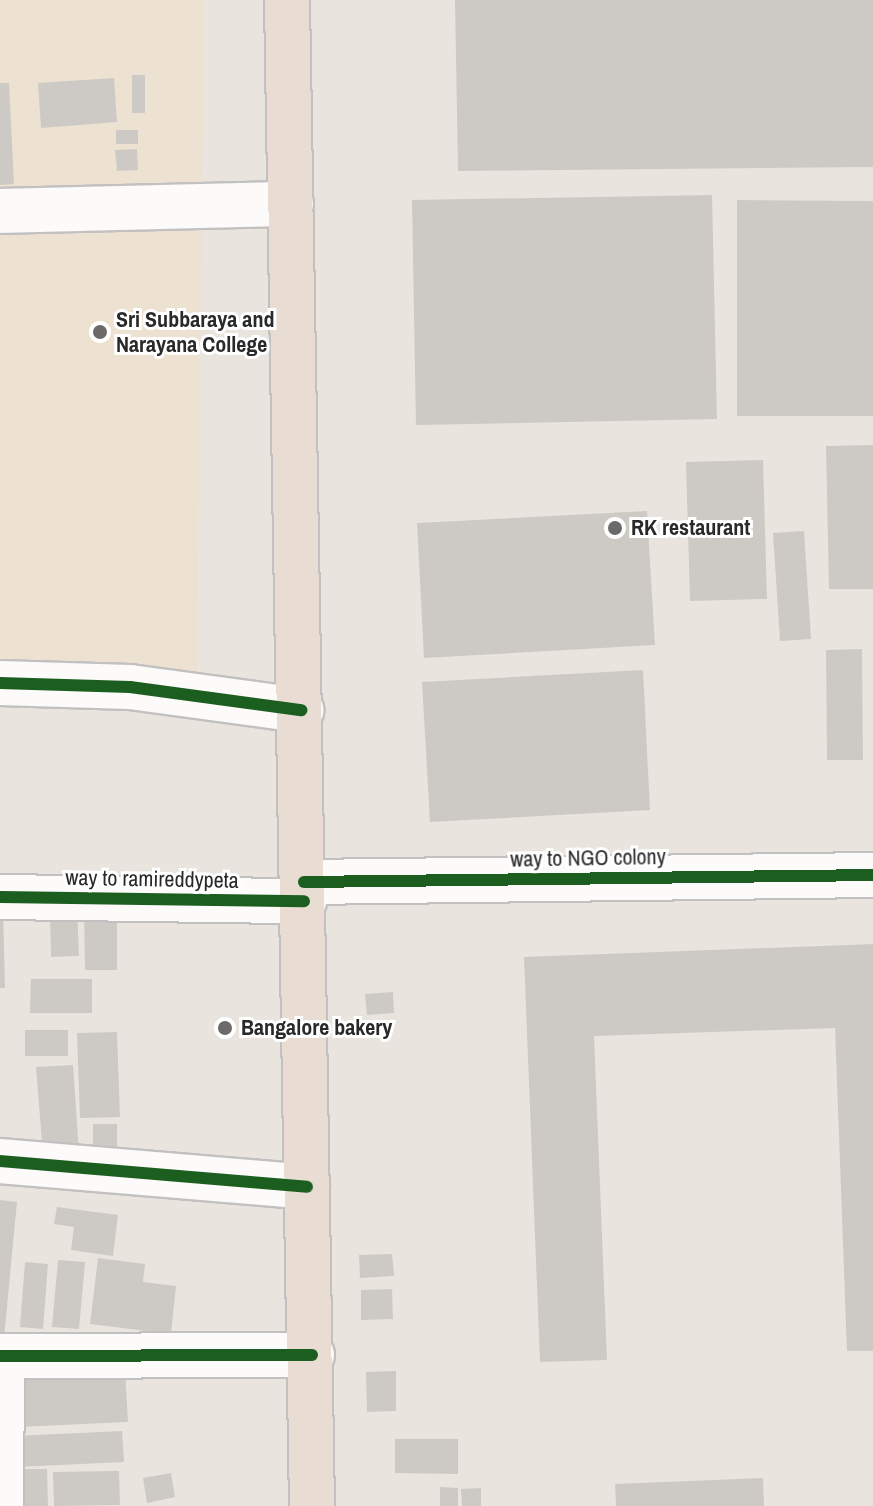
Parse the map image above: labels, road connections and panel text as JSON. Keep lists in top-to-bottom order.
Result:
{
  "streets": {
    "street": ["way to NGO colony", "way to ramireddypeta"]
  },
  "crossings": [
    ["way to NGO colony", "way to ramireddypeta"]
  ],
  "places": ["Sri Subbaraya and Narayana College", "RK restaurant", "Bangalore bakery"]
}
